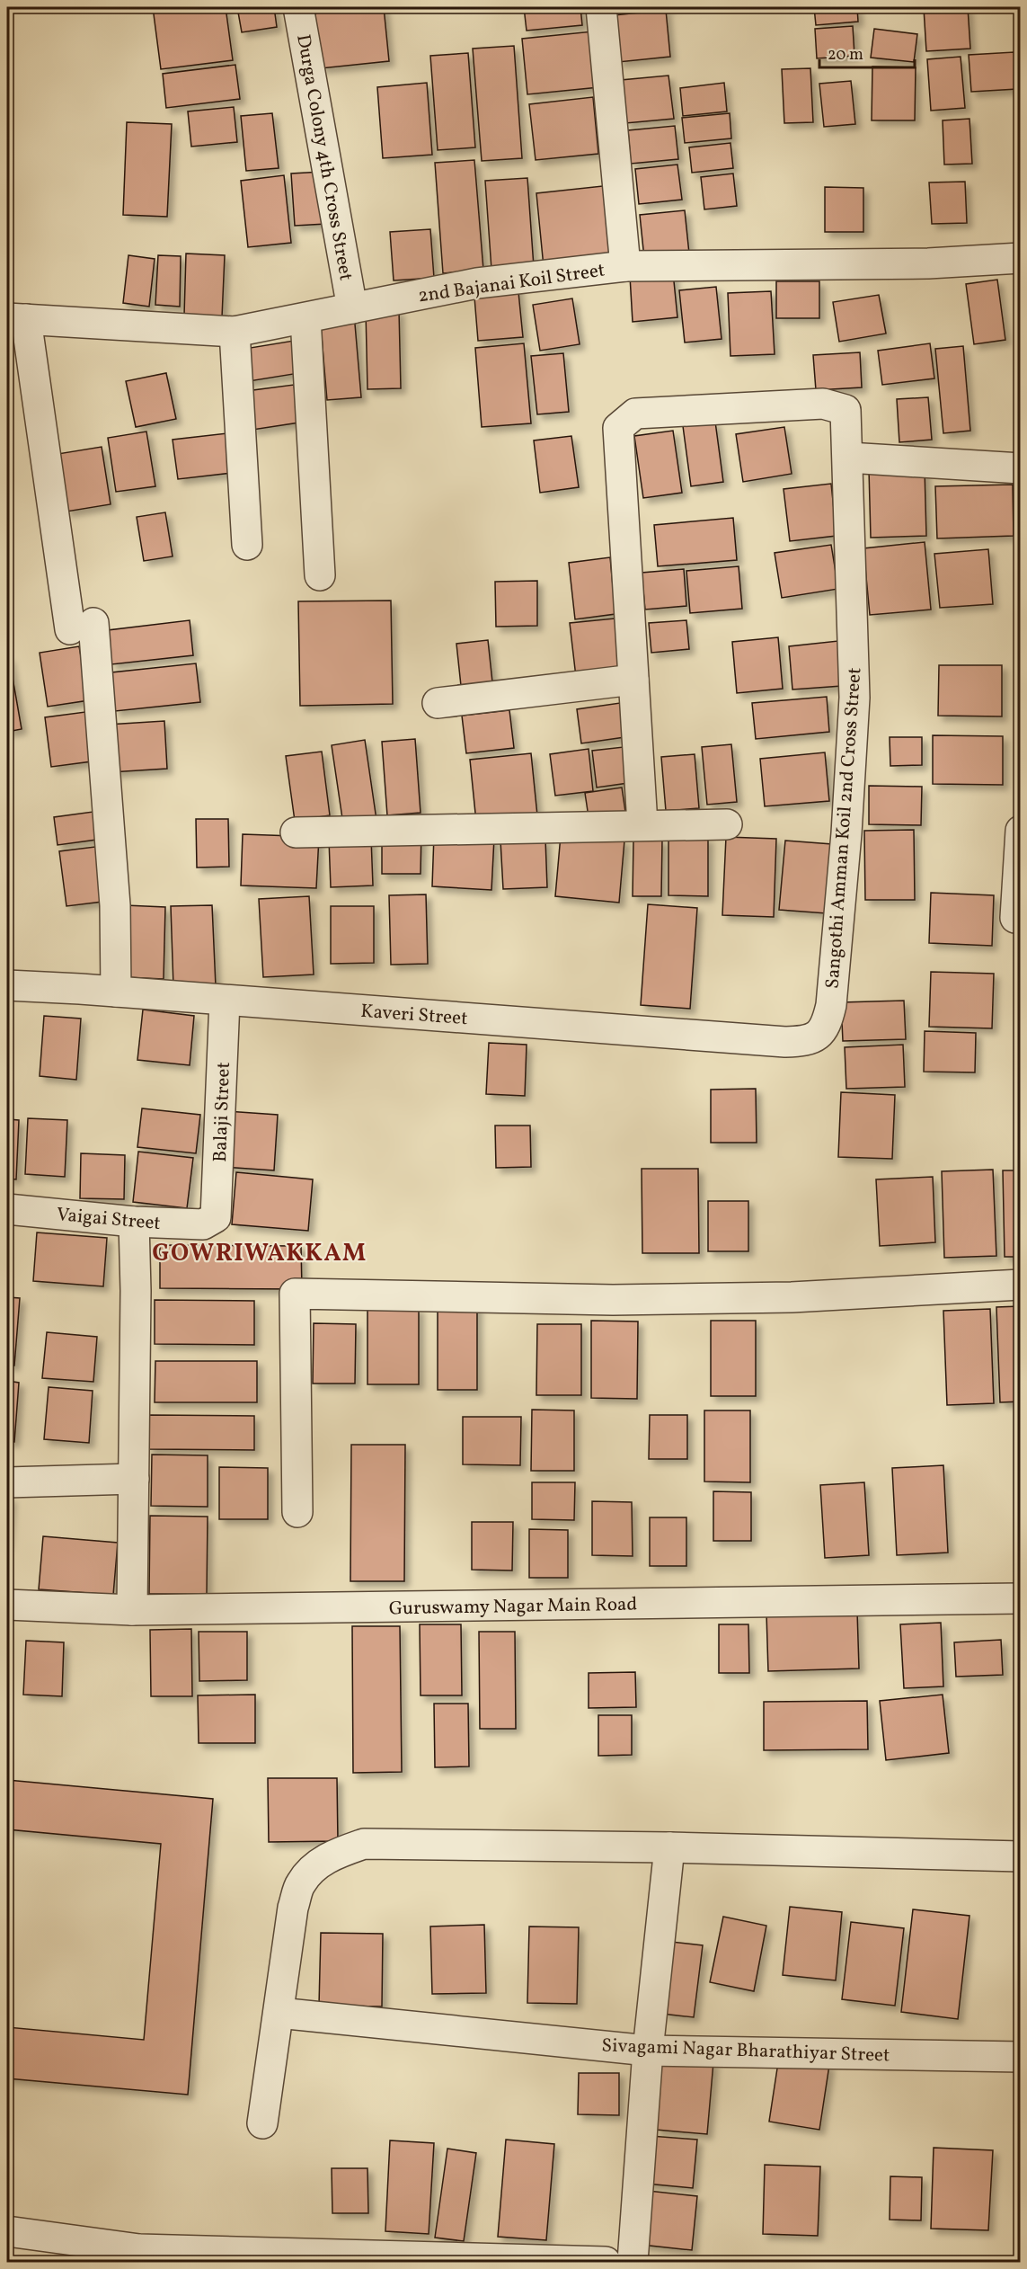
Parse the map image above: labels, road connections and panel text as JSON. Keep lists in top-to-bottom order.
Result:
{
  "streets": {
    "street": [
      "Durga Colony 4th Cross Street",
      "2nd Bajanai Koil Street",
      "Sangothi Amman Koil 2nd Cross Street",
      "Kaveri Street",
      "Balaji Street",
      "Vaigai Street",
      "Guruswamy Nagar Main Road",
      "Sivagami Nagar Bharathiyar Street"
    ]
  },
  "crossings": [
    ["Durga Colony 4th Cross Street", "2nd Bajanai Koil Street"],
    ["Sangothi Amman Koil 2nd Cross Street", "Kaveri Street"],
    ["Kaveri Street", "Balaji Street"],
    ["Balaji Street", "Vaigai Street"]
  ],
  "districts": ["GOWRIWAKKAM"],
  "scale_bar": "20 m"
}
